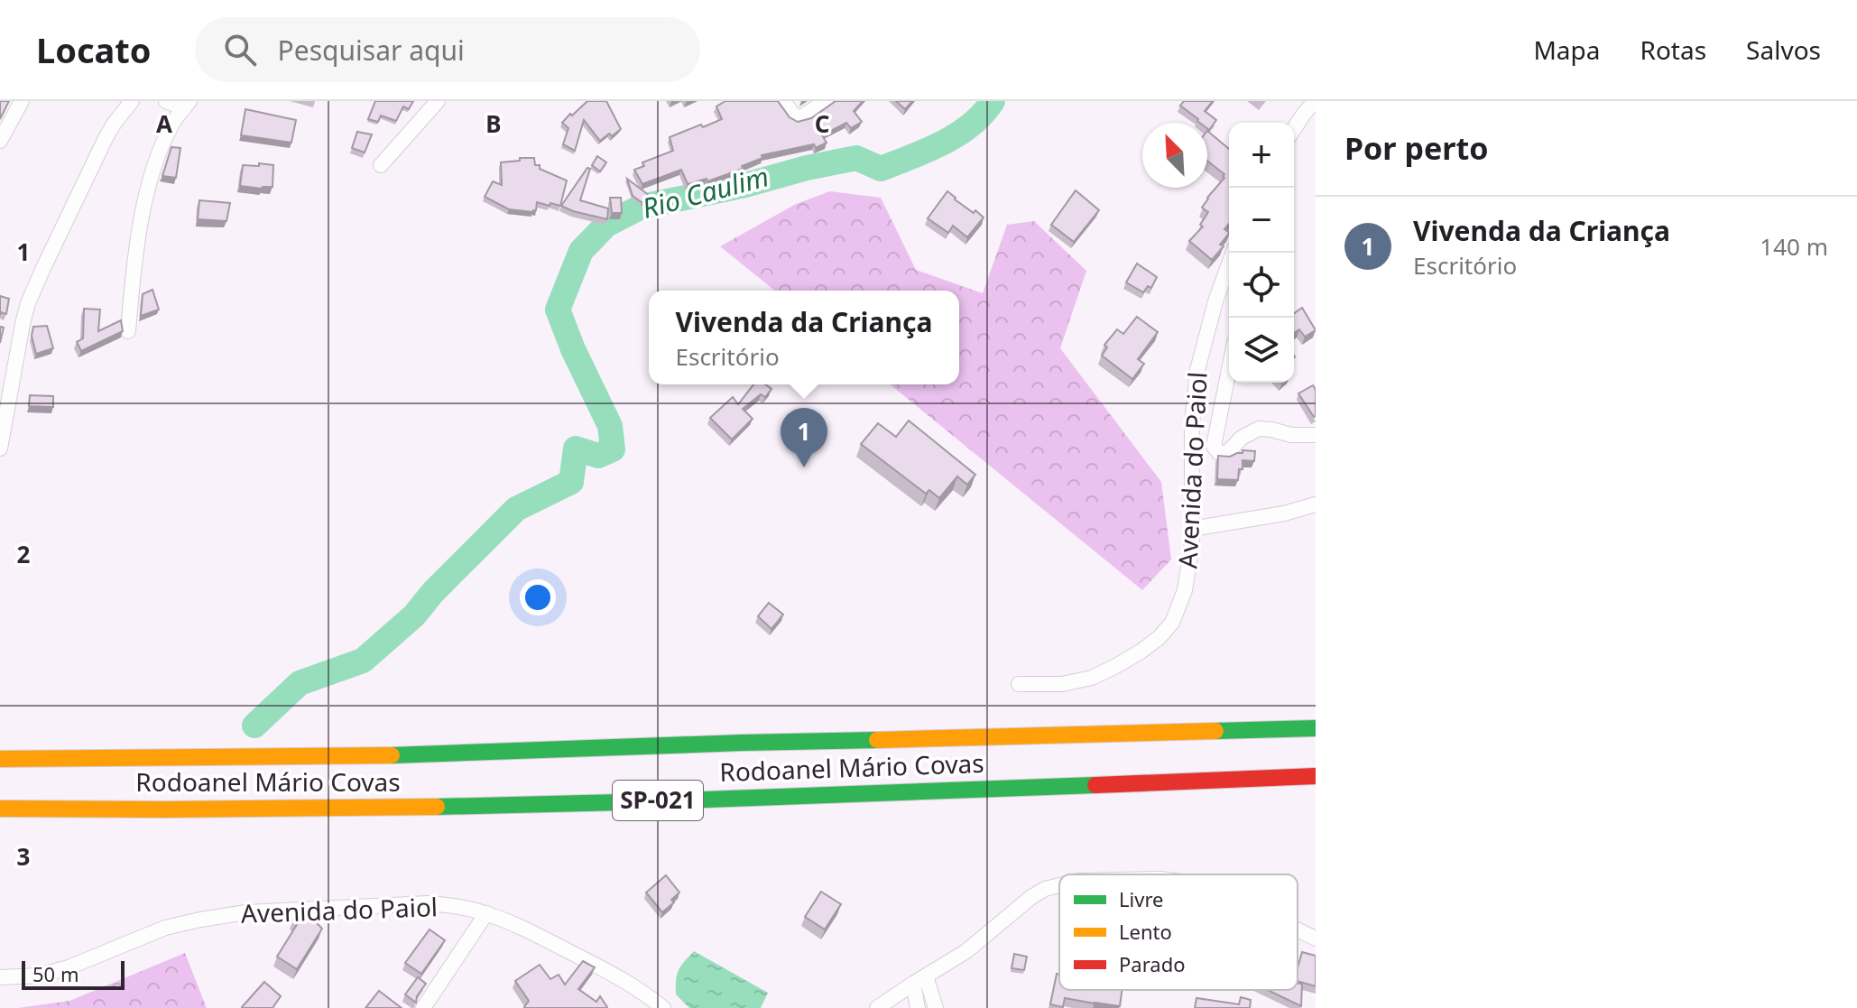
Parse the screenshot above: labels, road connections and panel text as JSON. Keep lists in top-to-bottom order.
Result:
{
  "streets": {
    "highway": ["Rodoanel Mário Covas", "SP-021"],
    "street": ["Avenida do Paiol"]
  },
  "water": ["Rio Caulim"],
  "legend": ["Livre", "Lento", "Parado"],
  "scale_bar": "50 m",
  "north": "top left",
  "page": {
    "header": "Locato",
    "search": "Pesquisar aqui",
    "nav": ["Mapa", "Rotas", "Salvos"],
    "heading": "Por perto",
    "map_buttons": ["+", "−"],
    "list": [
      {
        "mark": "1",
        "name": "Vivenda da Criança",
        "note": "Escritório",
        "value": "140 m"
      }
    ],
    "popup": ["Vivenda da Criança", "Escritório"],
    "pins": "1",
    "scale": "50 m"
  },
  "grid": {
    "columns": ["A", "B", "C"],
    "rows": ["1", "2", "3"]
  }
}
